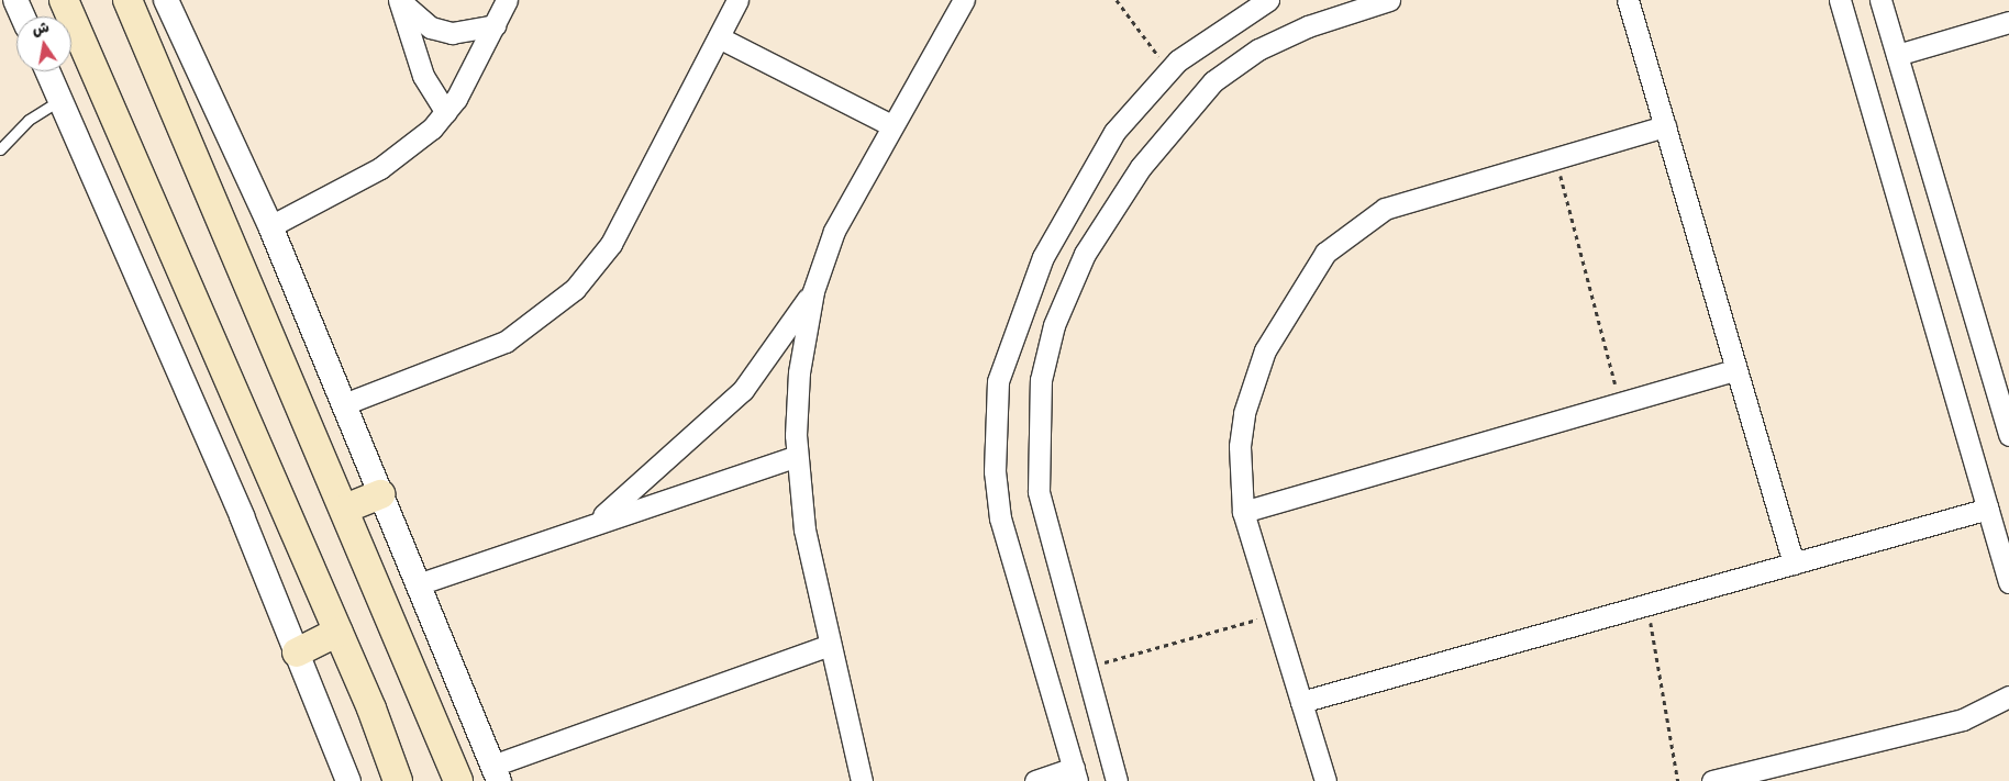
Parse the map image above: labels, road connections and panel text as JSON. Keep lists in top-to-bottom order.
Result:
{
  "north": "top"
}
